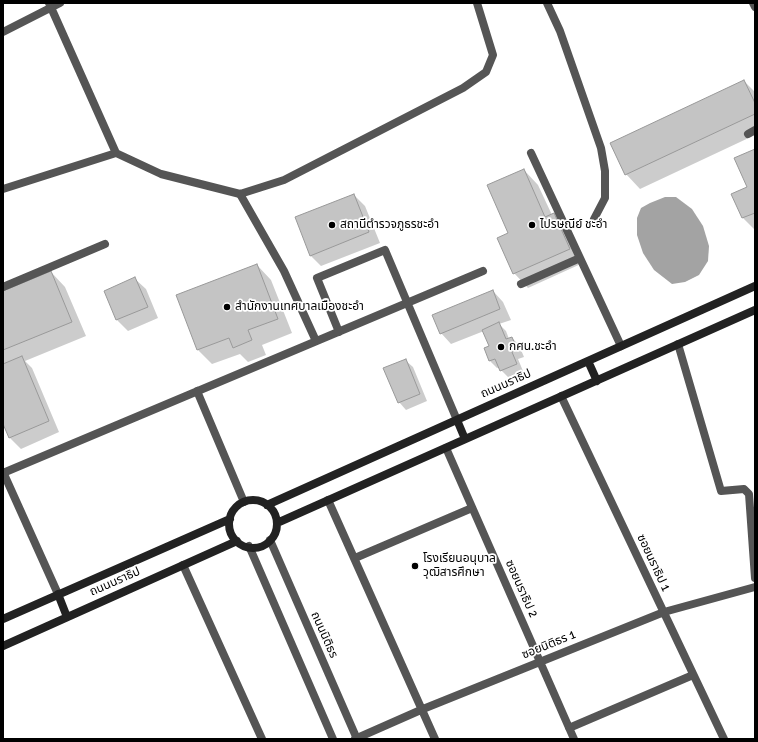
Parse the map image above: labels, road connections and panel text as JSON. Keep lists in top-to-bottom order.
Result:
{
  "streets": {
    "street": [
      "ถนนนราธิป",
      "ซอยนราธิป 1",
      "ซอยนราธิป 2",
      "ถนนนิติธร",
      "ซอยนิติธร 1"
    ]
  },
  "crossings": [
    ["ถนนนราธิป", "ถนนนิติธร"],
    ["ซอยนราธิป 1", "ซอยนิติธร 1"],
    ["ซอยนราธิป 2", "ซอยนิติธร 1"],
    ["ถนนนิติธร", "ซอยนิติธร 1"]
  ],
  "places": [
    "สถานีตำรวจภูธรชะอำ",
    "ไปรษณีย์ ชะอำ",
    "สํานักงานเทศบาลเมืองชะอำ",
    "กศน.ชะอำ",
    "โรงเรียนอนุบาล วุฒิสารศึกษา"
  ]
}
